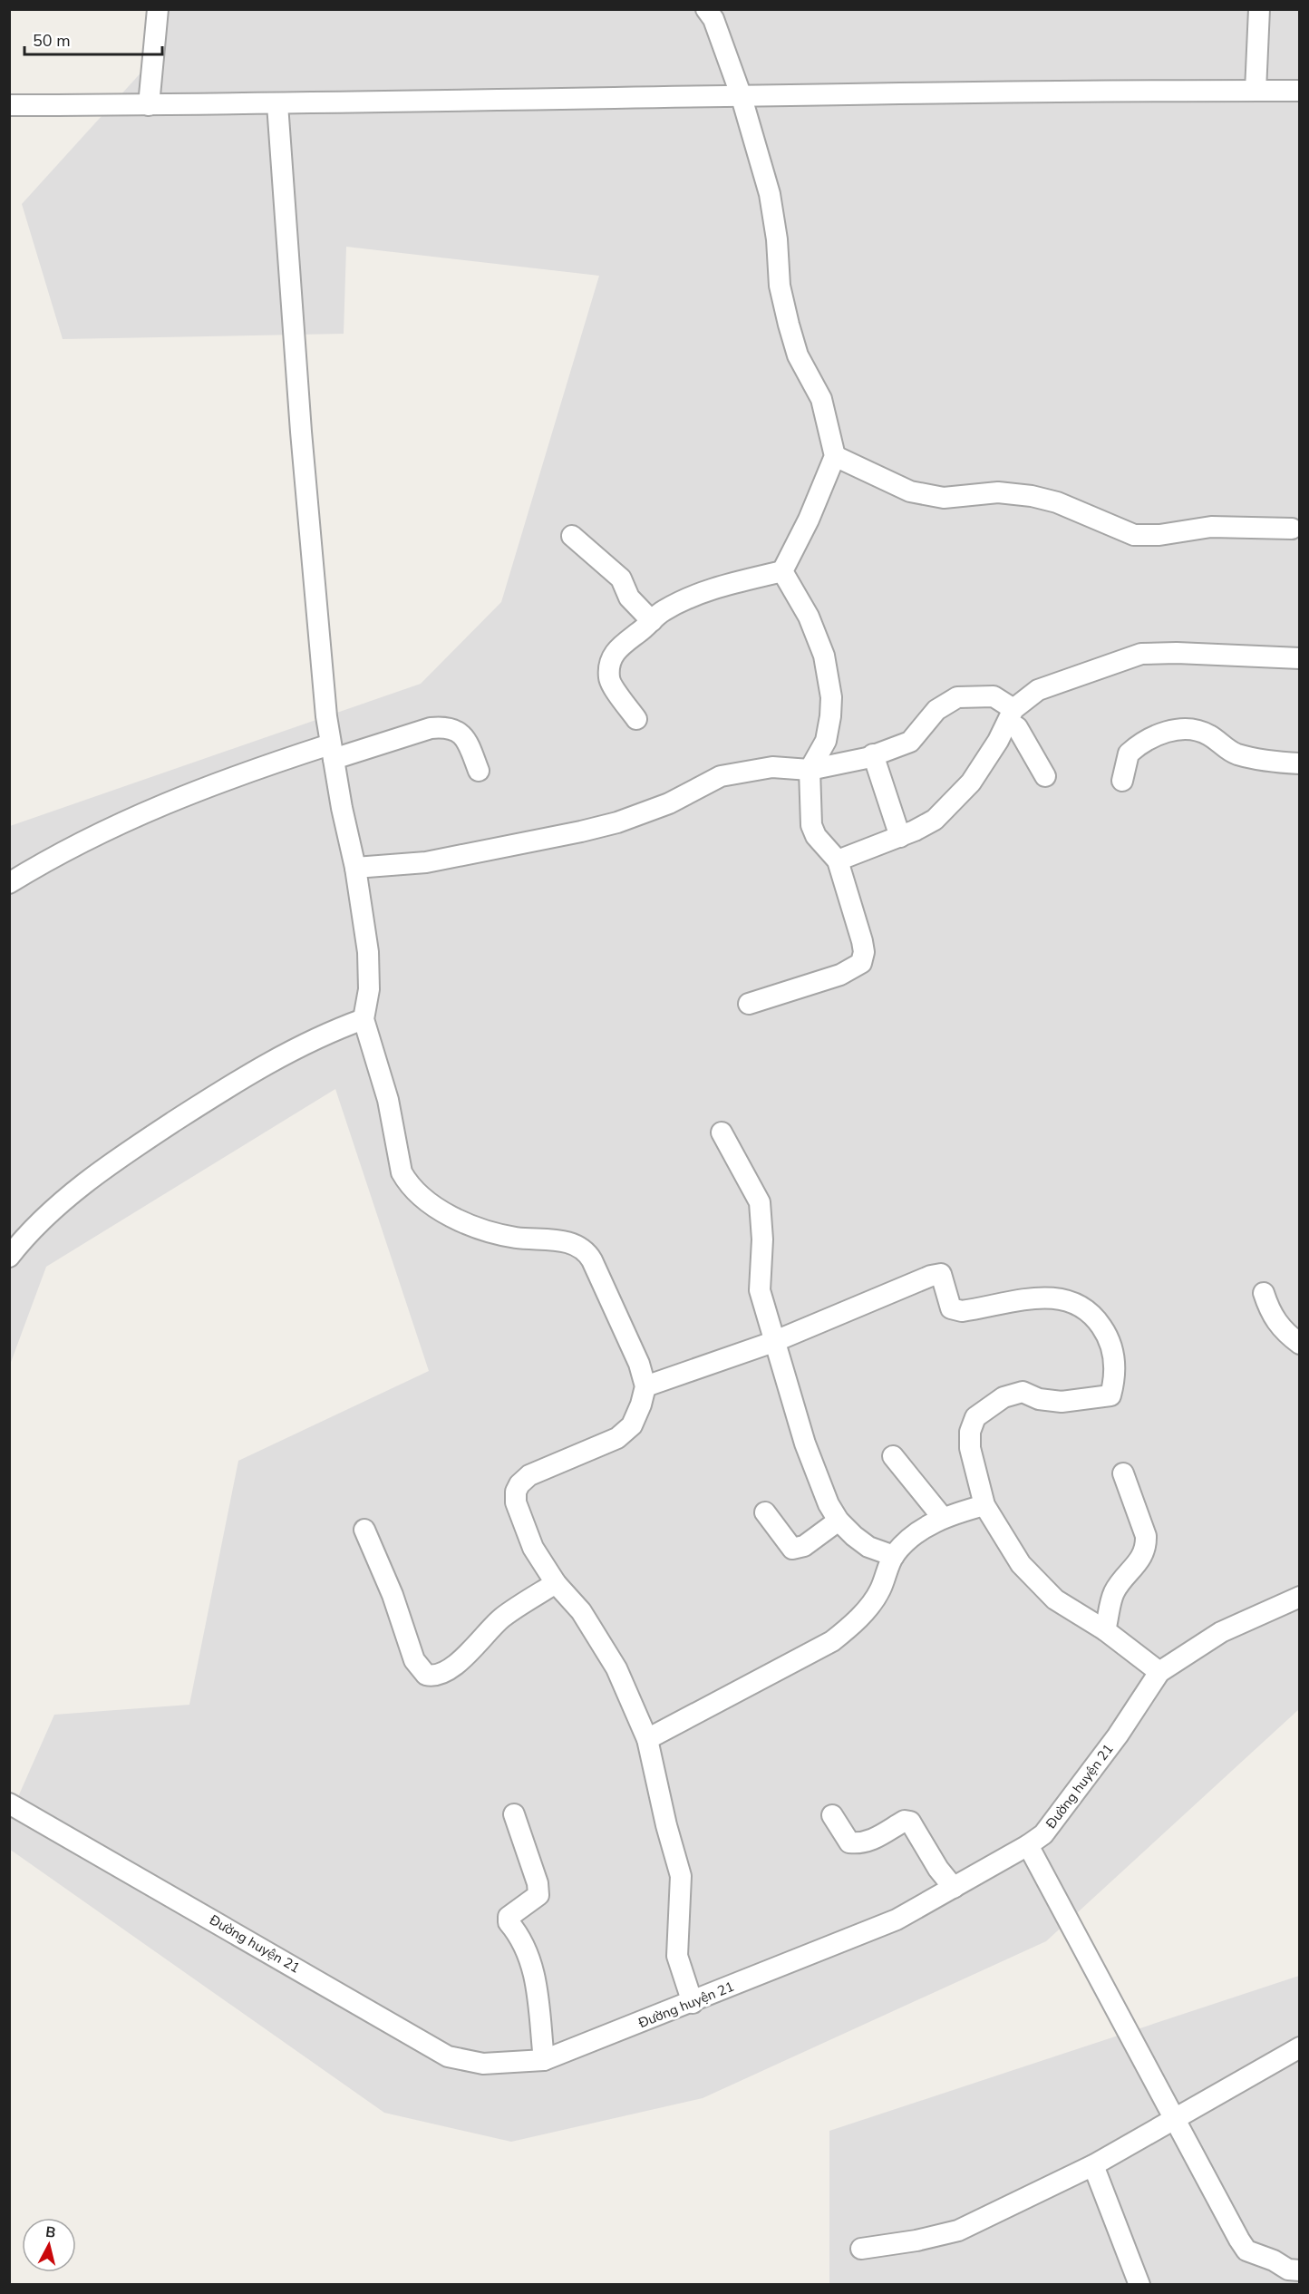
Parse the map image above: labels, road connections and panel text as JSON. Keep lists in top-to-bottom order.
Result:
{
  "streets": {
    "street": ["Đường huyện 21"]
  },
  "scale_bar": "50 m",
  "north": "top"
}
